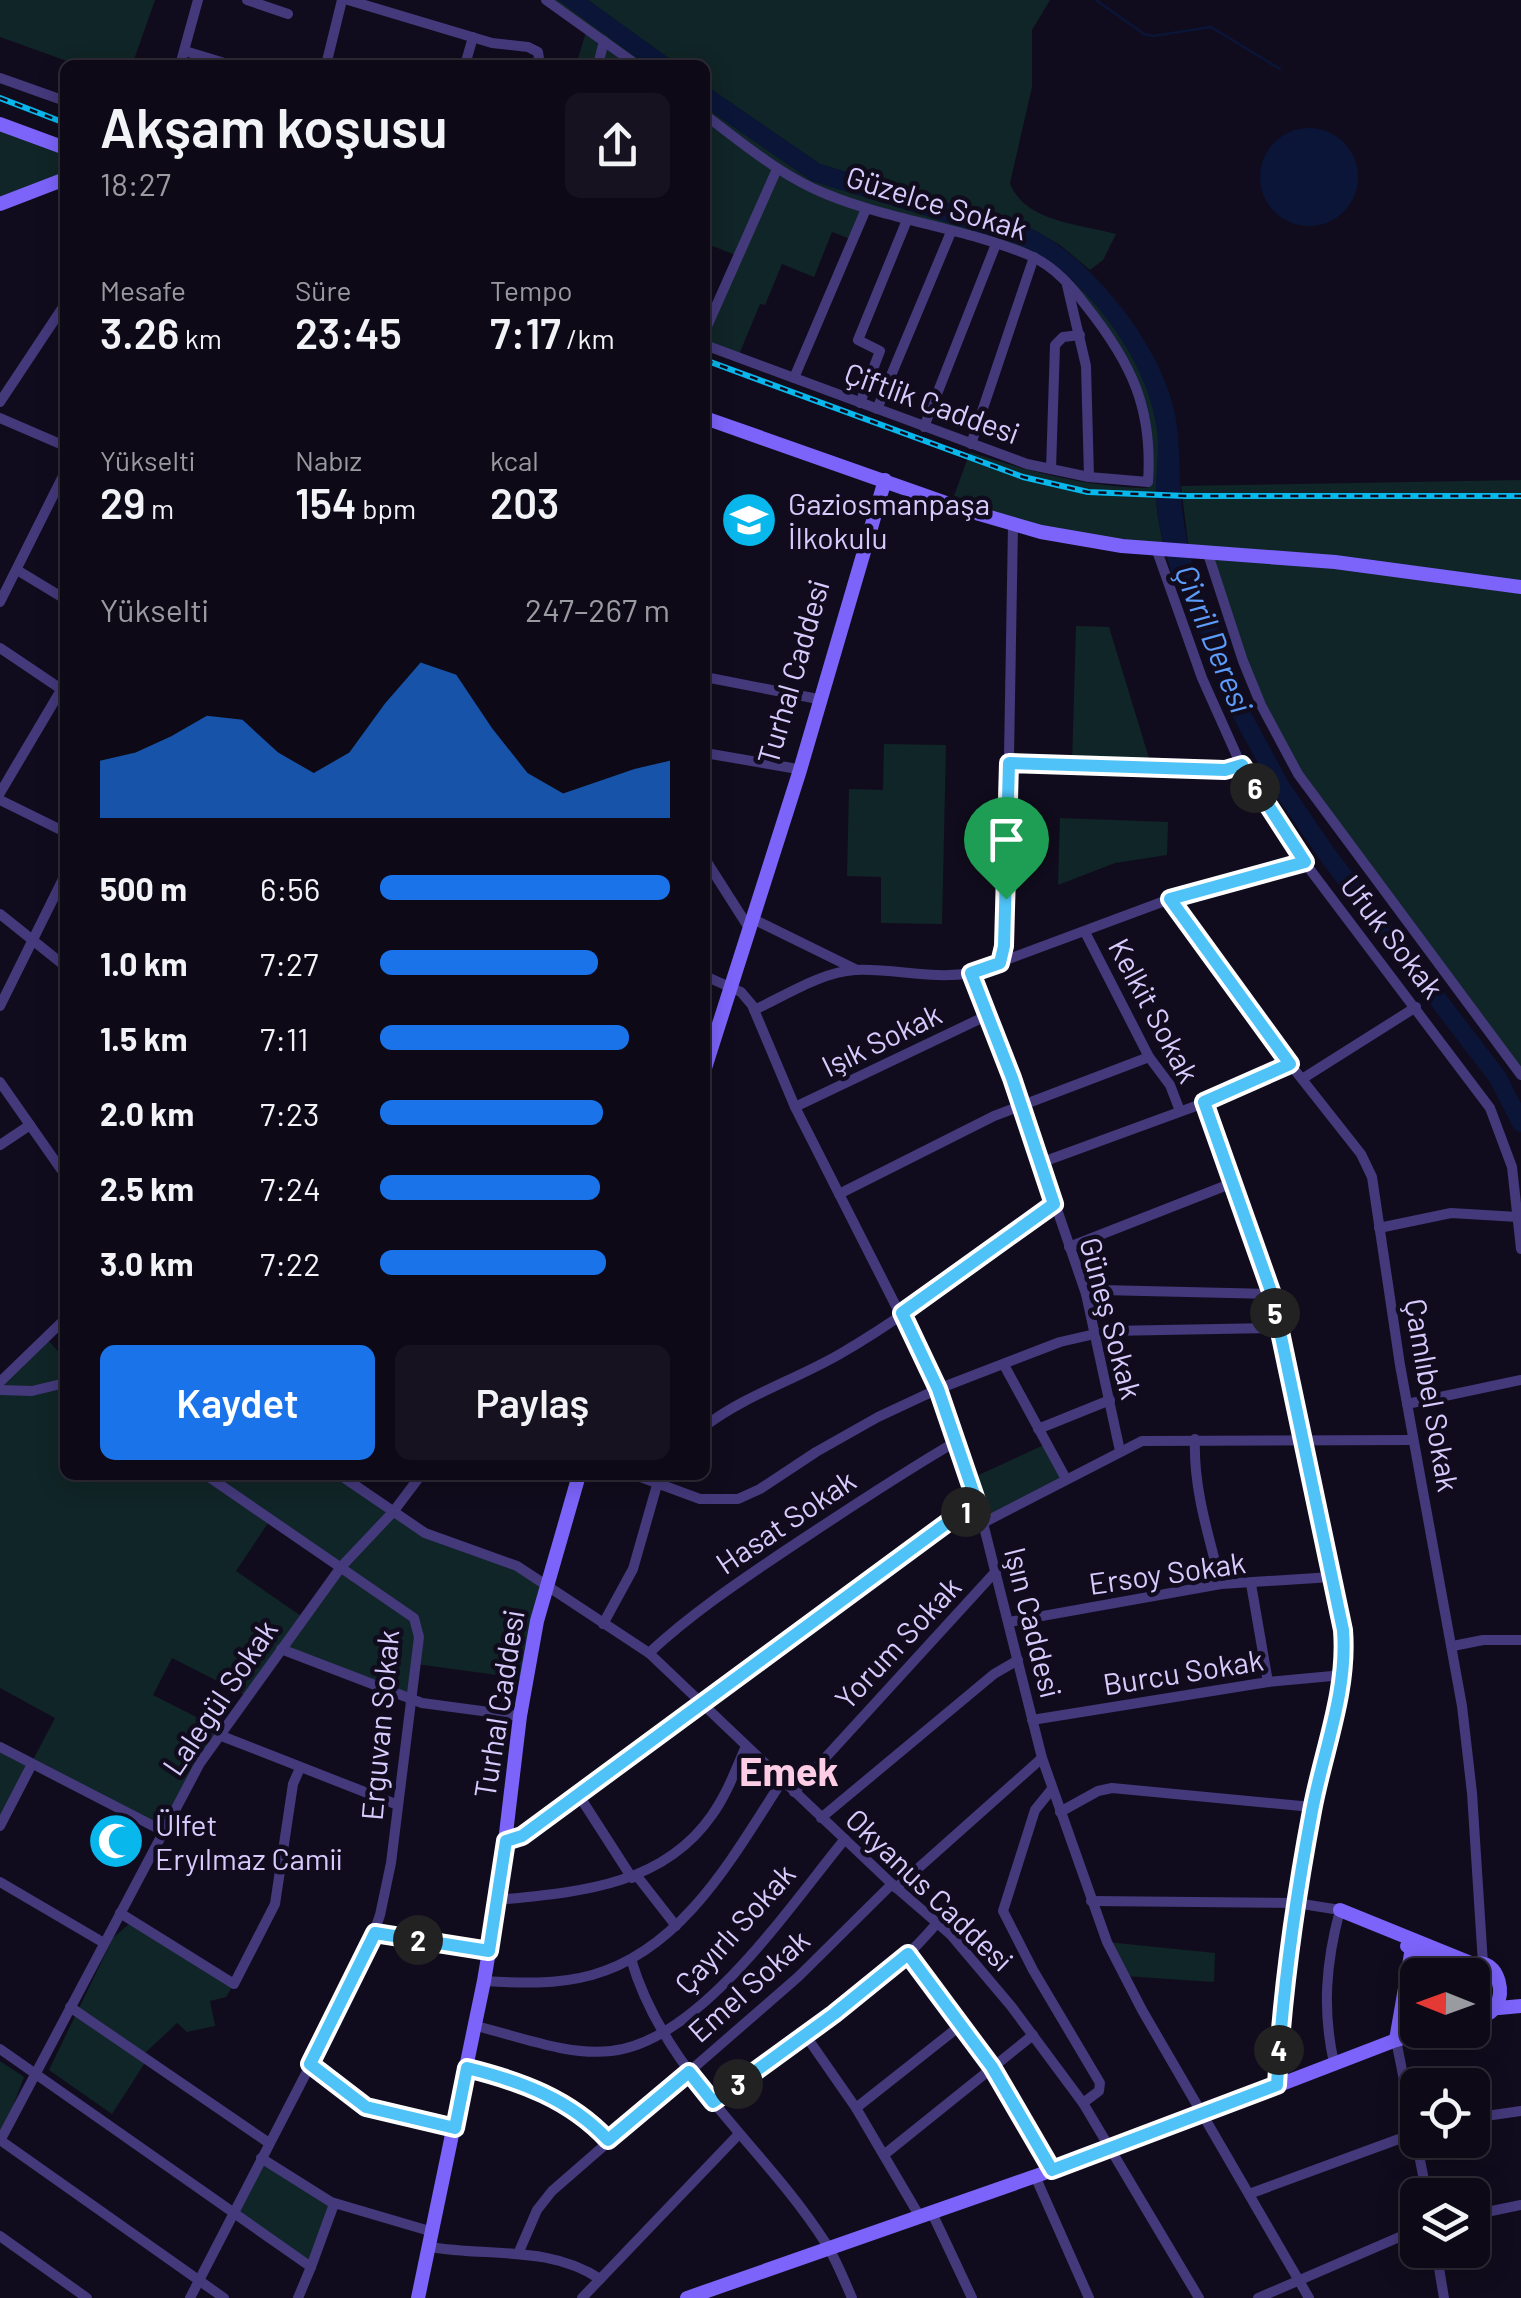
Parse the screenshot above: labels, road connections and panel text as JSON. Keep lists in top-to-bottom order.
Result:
{
  "streets": {
    "street": [
      "Güzelce Sokak",
      "Çiftlik Caddesi",
      "Turhal Caddesi",
      "Ufuk Sokak",
      "Kelkit Sokak",
      "Işık Sokak",
      "Güneş Sokak",
      "Çamlıbel Sokak",
      "Hasat Sokak",
      "Ersoy Sokak",
      "Işın Caddesi",
      "Yorum Sokak",
      "Burcu Sokak",
      "Lalegül Sokak",
      "Erguvan Sokak",
      "Okyanus Caddesi",
      "Çayırlı Sokak",
      "Emel Sokak"
    ]
  },
  "crossings": [
    ["Güzelce Sokak", "Çiftlik Caddesi"],
    ["Turhal Caddesi", "Işın Caddesi"],
    ["Turhal Caddesi", "Okyanus Caddesi"],
    ["Turhal Caddesi", "Çayırlı Sokak"],
    ["Işık Sokak", "Güneş Sokak"],
    ["Işık Sokak", "Işın Caddesi"],
    ["Hasat Sokak", "Işın Caddesi"],
    ["Hasat Sokak", "Okyanus Caddesi"],
    ["Ersoy Sokak", "Işın Caddesi"],
    ["Işın Caddesi", "Yorum Sokak"],
    ["Işın Caddesi", "Burcu Sokak"],
    ["Işın Caddesi", "Emel Sokak"],
    ["Yorum Sokak", "Okyanus Caddesi"],
    ["Lalegül Sokak", "Erguvan Sokak"],
    ["Lalegül Sokak", "Okyanus Caddesi"],
    ["Okyanus Caddesi", "Çayırlı Sokak"],
    ["Okyanus Caddesi", "Emel Sokak"]
  ],
  "districts": ["Emek"],
  "water": ["Çivril Deresi"],
  "places": {
    "school or university": ["Gaziosmanpaşa İlkokulu"],
    "mosque": ["Ülfet Eryılmaz Camii"]
  },
  "north": "left",
  "page": {
    "heading": ["Akşam koşusu", "18:27"],
    "stats": [
      ["Mesafe", "3.26 km"],
      ["Süre", "23:45"],
      ["Tempo", "7:17 /km"],
      ["Yükselti", "29 m"],
      ["Nabız", "154 bpm"],
      ["kcal", "203"]
    ],
    "chart": ["Yükselti", "247–267 m"],
    "pins": [
      "6",
      "5",
      "1",
      "2",
      "4",
      "3"
    ],
    "list": [
      {
        "name": "500 m",
        "note": "6:56"
      },
      {
        "name": "1.0 km",
        "note": "7:27"
      },
      {
        "name": "1.5 km",
        "note": "7:11"
      },
      {
        "name": "2.0 km",
        "note": "7:23"
      },
      {
        "name": "2.5 km",
        "note": "7:24"
      },
      {
        "name": "3.0 km",
        "note": "7:22"
      }
    ],
    "buttons": ["Kaydet", "Paylaş"]
  }
}
